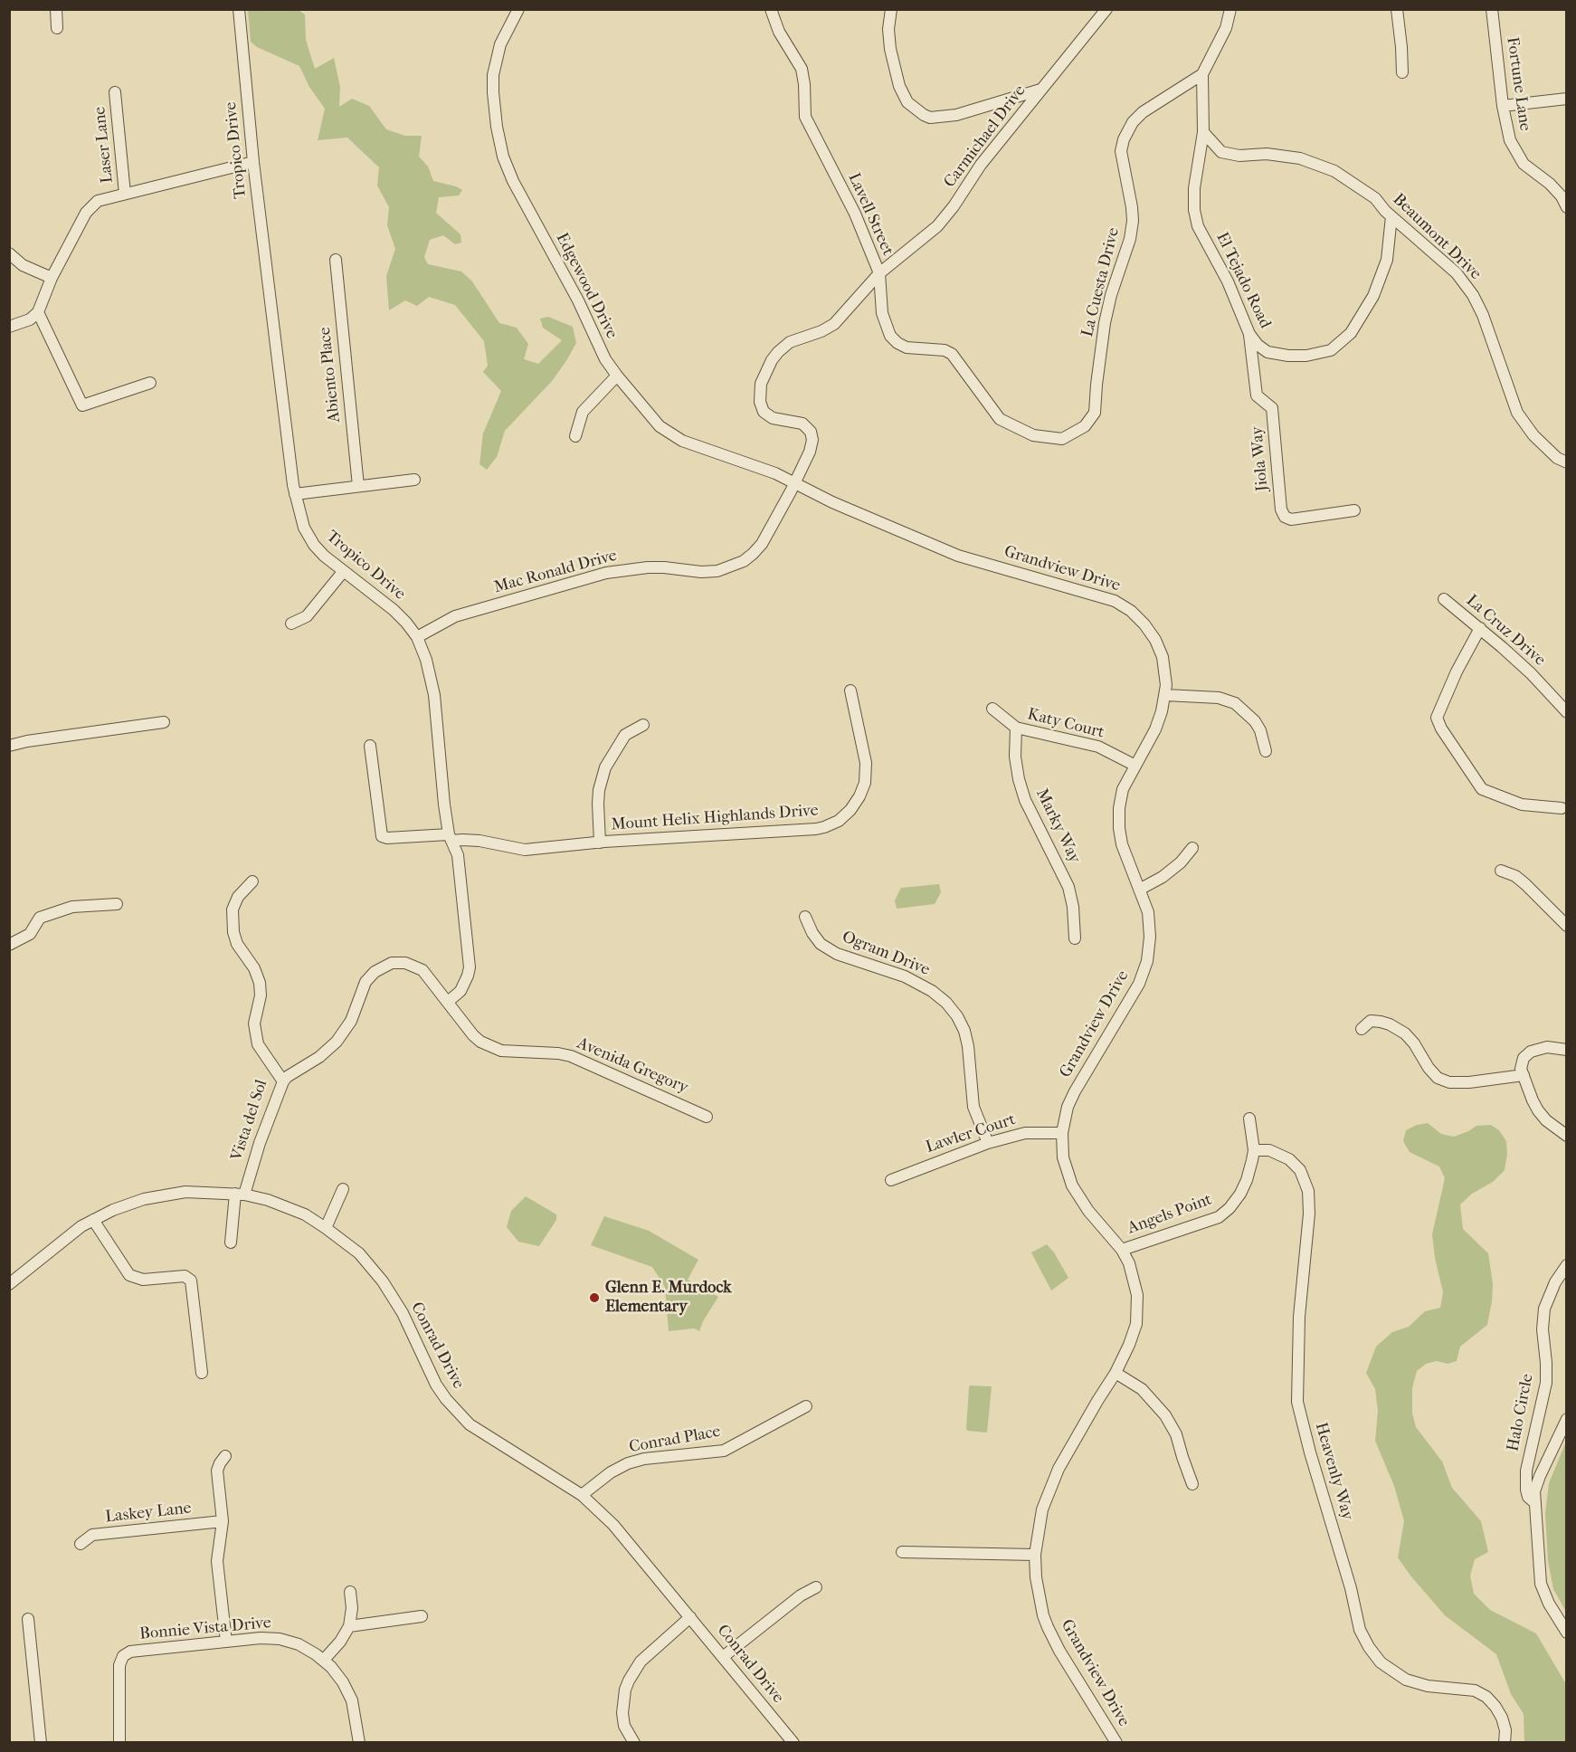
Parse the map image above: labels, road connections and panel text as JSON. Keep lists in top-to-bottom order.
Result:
{
  "streets": {
    "street": [
      "Fortune Lane",
      "Carmichael Drive",
      "Laser Lane",
      "Tropico Drive",
      "Lavell Street",
      "Beaumont Drive",
      "El Tejado Road",
      "La Cuesta Drive",
      "Edgewood Drive",
      "Abiento Place",
      "Jiola Way",
      "Grandview Drive",
      "Mac Ronald Drive",
      "La Cruz Drive",
      "Katy Court",
      "Mount Helix Highlands Drive",
      "Marky Way",
      "Ogram Drive",
      "Avenida Gregory",
      "Vista del Sol",
      "Lawler Court",
      "Angels Point",
      "Conrad Drive",
      "Halo Circle",
      "Conrad Place",
      "Heavenly Way",
      "Laskey Lane",
      "Bonnie Vista Drive"
    ]
  },
  "crossings": [
    ["Carmichael Drive", "Lavell Street"],
    ["Carmichael Drive", "La Cuesta Drive"],
    ["Tropico Drive", "Mac Ronald Drive"],
    ["Tropico Drive", "Mount Helix Highlands Drive"],
    ["Tropico Drive", "Avenida Gregory"],
    ["Lavell Street", "La Cuesta Drive"],
    ["Lavell Street", "Edgewood Drive"],
    ["Lavell Street", "Grandview Drive"],
    ["Lavell Street", "Mac Ronald Drive"],
    ["Beaumont Drive", "El Tejado Road"],
    ["El Tejado Road", "La Cuesta Drive"],
    ["El Tejado Road", "Jiola Way"],
    ["Edgewood Drive", "Grandview Drive"],
    ["Edgewood Drive", "Mac Ronald Drive"],
    ["Grandview Drive", "Mac Ronald Drive"],
    ["Grandview Drive", "Katy Court"],
    ["Grandview Drive", "Lawler Court"],
    ["Grandview Drive", "Angels Point"],
    ["Katy Court", "Marky Way"],
    ["Ogram Drive", "Lawler Court"],
    ["Avenida Gregory", "Vista del Sol"],
    ["Vista del Sol", "Conrad Drive"],
    ["Angels Point", "Heavenly Way"],
    ["Conrad Drive", "Conrad Place"]
  ],
  "places": ["Glenn E. Murdock Elementary"]
}
